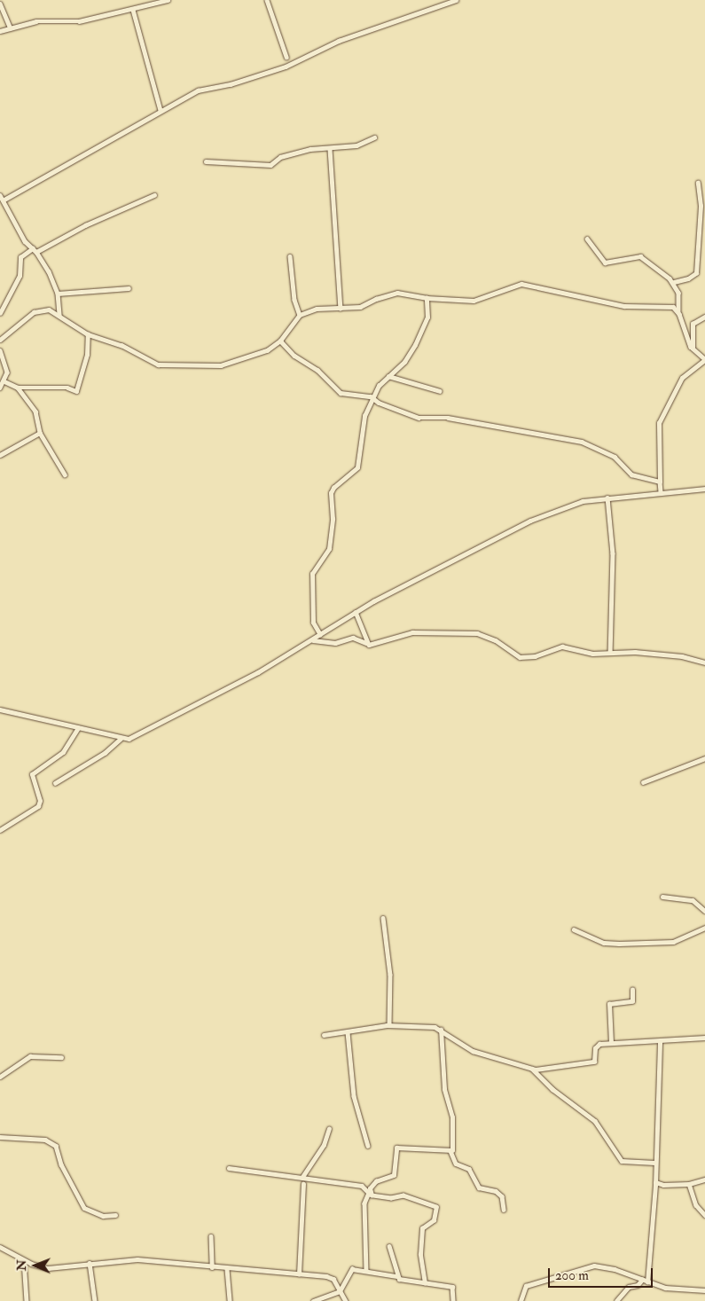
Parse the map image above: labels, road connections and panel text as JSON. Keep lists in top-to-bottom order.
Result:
{
  "scale_bar": "200 m",
  "north": "left"
}
